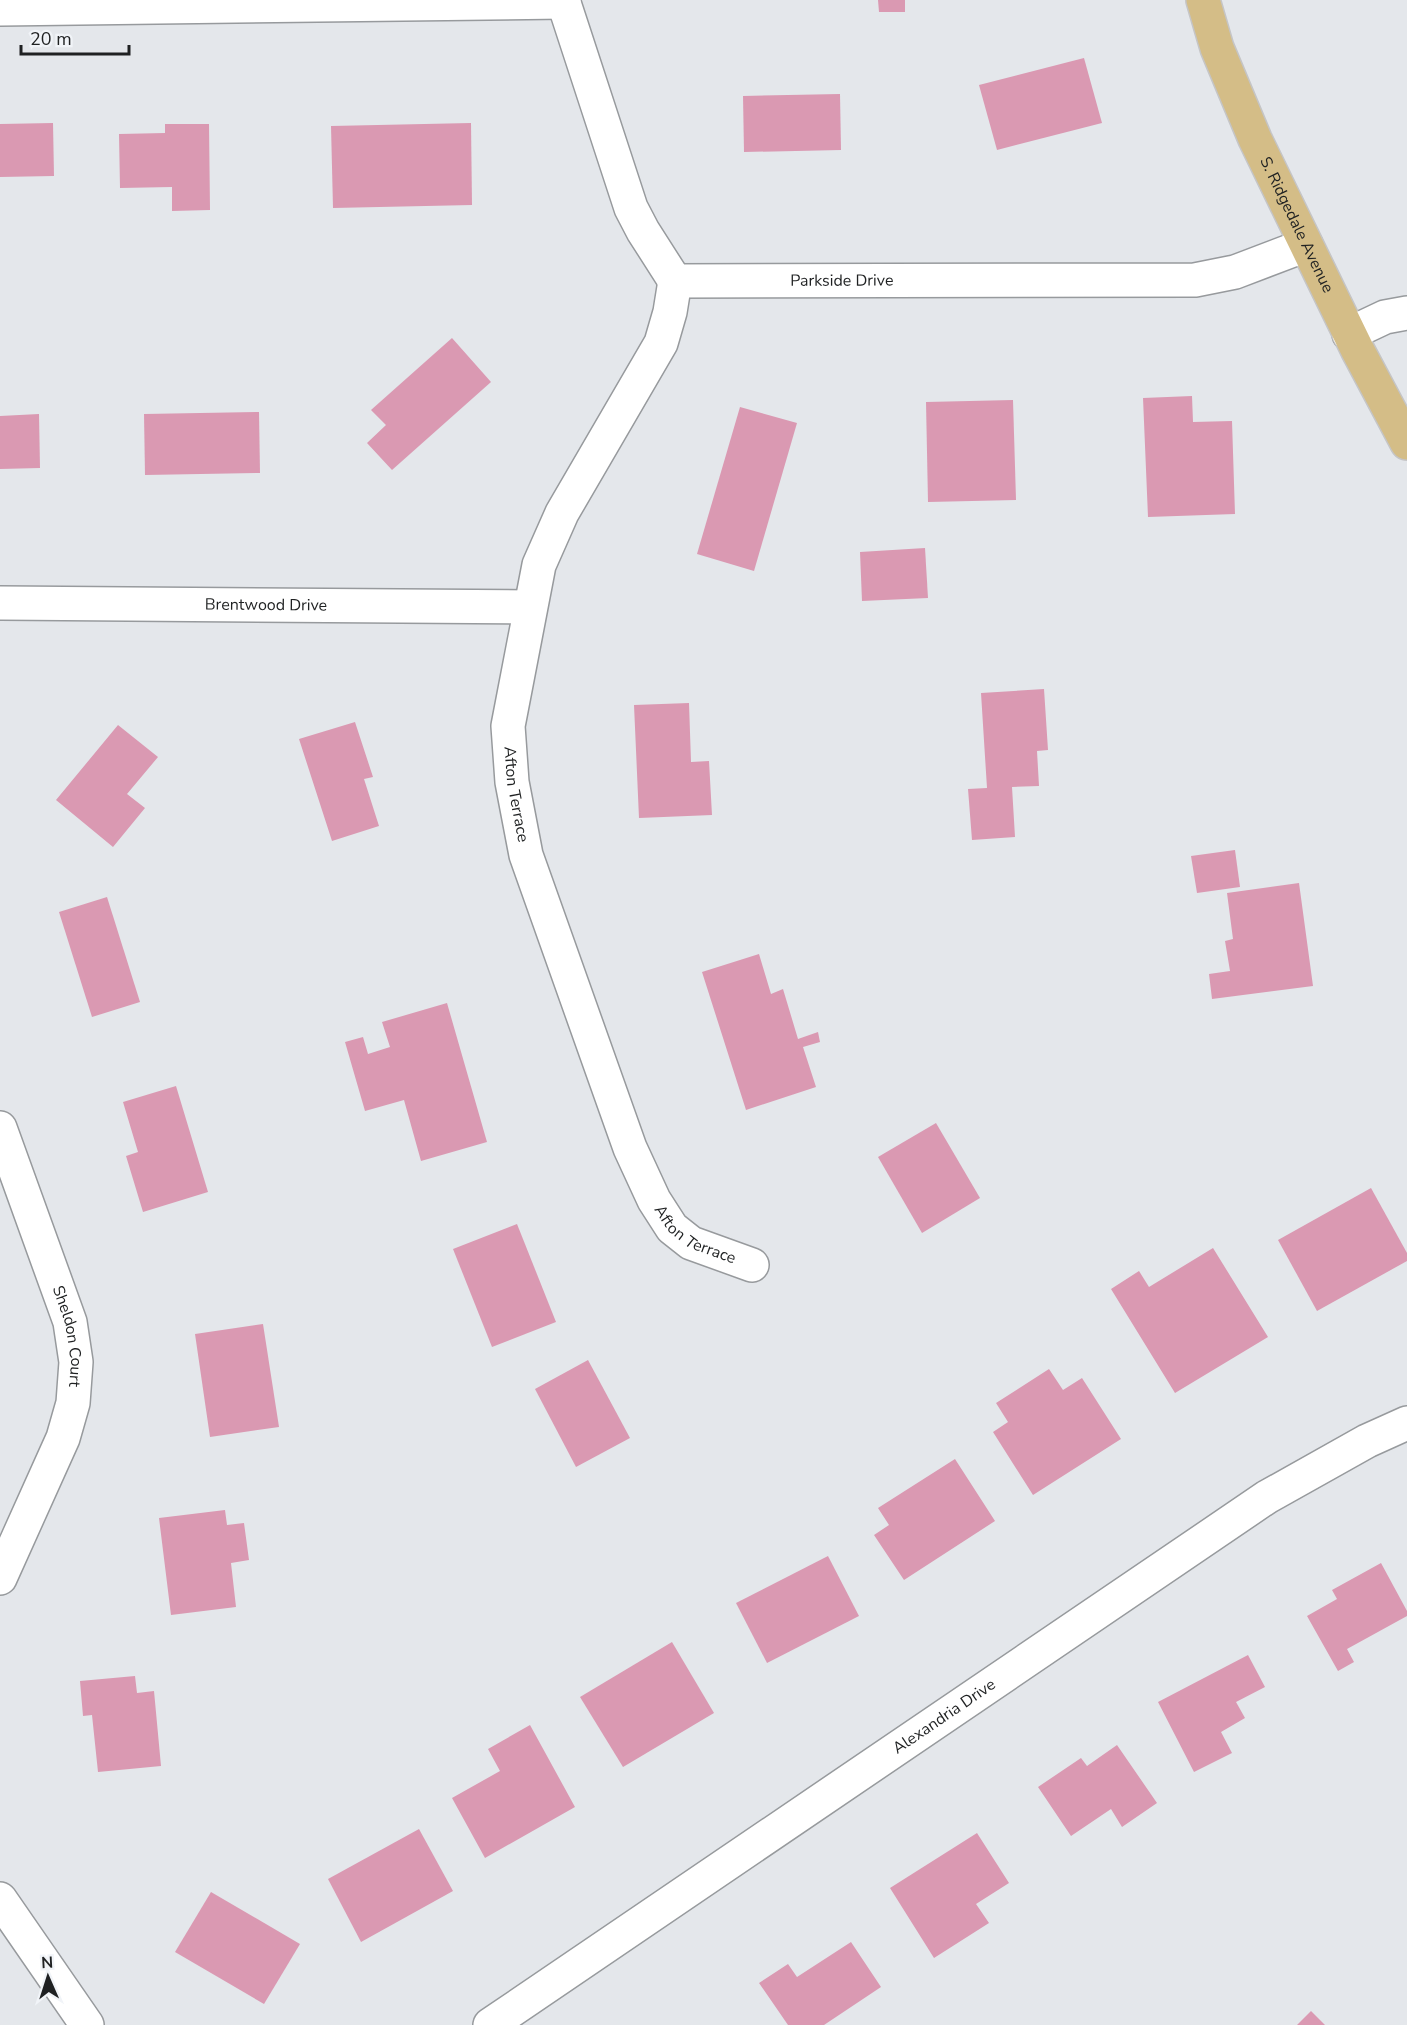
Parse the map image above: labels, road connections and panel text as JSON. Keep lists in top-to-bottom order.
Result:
{
  "streets": {
    "main road": ["S. Ridgedale Avenue"],
    "street": [
      "Parkside Drive",
      "Brentwood Drive",
      "Afton Terrace",
      "Sheldon Court",
      "Alexandria Drive"
    ]
  },
  "crossings": [
    ["S. Ridgedale Avenue", "Parkside Drive"],
    ["Parkside Drive", "Afton Terrace"],
    ["Brentwood Drive", "Afton Terrace"]
  ],
  "scale_bar": "20 m",
  "north": "top"
}
